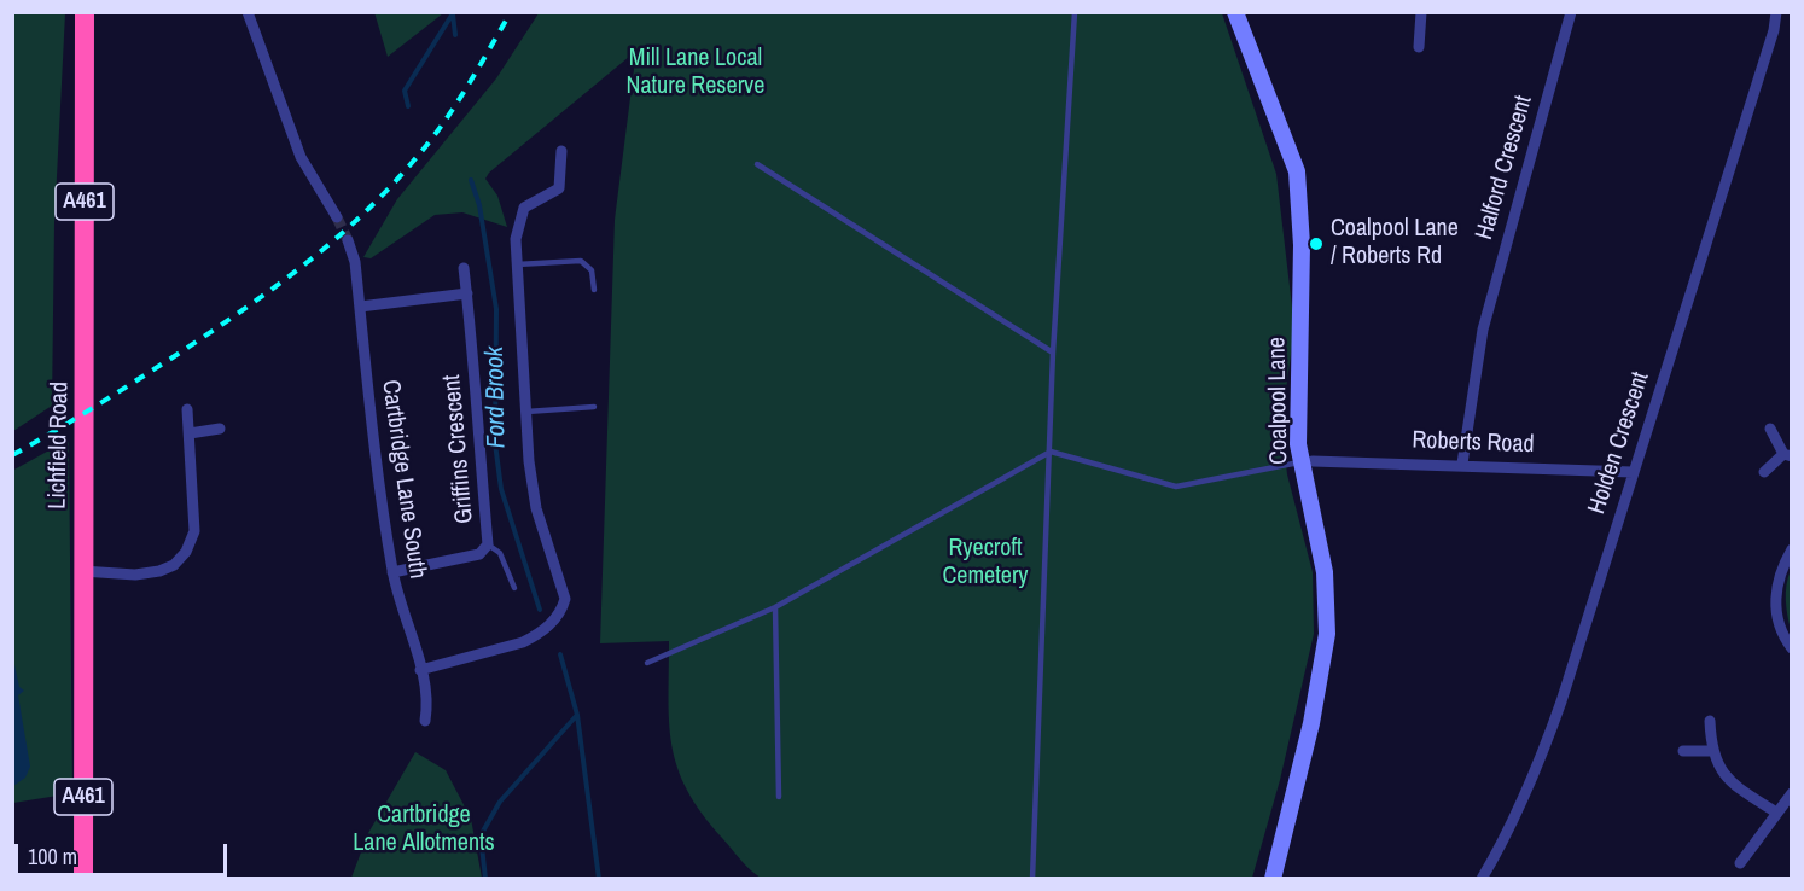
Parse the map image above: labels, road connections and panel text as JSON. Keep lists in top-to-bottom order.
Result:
{
  "streets": {
    "highway": ["A461", "Lichfield Road"],
    "street": [
      "Halford Crescent",
      "Coalpool Lane",
      "Roberts Road",
      "Holden Crescent",
      "Griffins Crescent",
      "Cartbridge Lane South"
    ]
  },
  "crossings": [
    ["Halford Crescent", "Roberts Road"],
    ["Coalpool Lane", "Roberts Road"],
    ["Roberts Road", "Holden Crescent"],
    ["Griffins Crescent", "Cartbridge Lane South"]
  ],
  "water": ["Ford Brook"],
  "parks": ["Mill Lane Local Nature Reserve", "Ryecroft Cemetery", "Cartbridge Lane Allotments"],
  "places": ["Coalpool Lane / Roberts Rd"],
  "scale_bar": "100 m"
}
